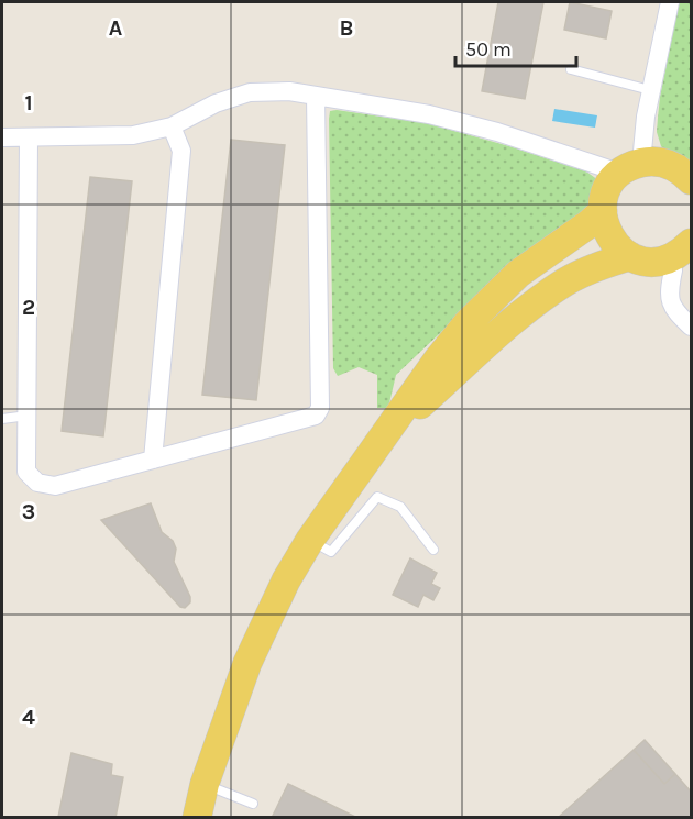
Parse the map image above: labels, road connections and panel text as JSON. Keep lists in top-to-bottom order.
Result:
{
  "scale_bar": "50 m",
  "grid": {
    "columns": ["A", "B"],
    "rows": [
      "1",
      "2",
      "3",
      "4"
    ]
  }
}
